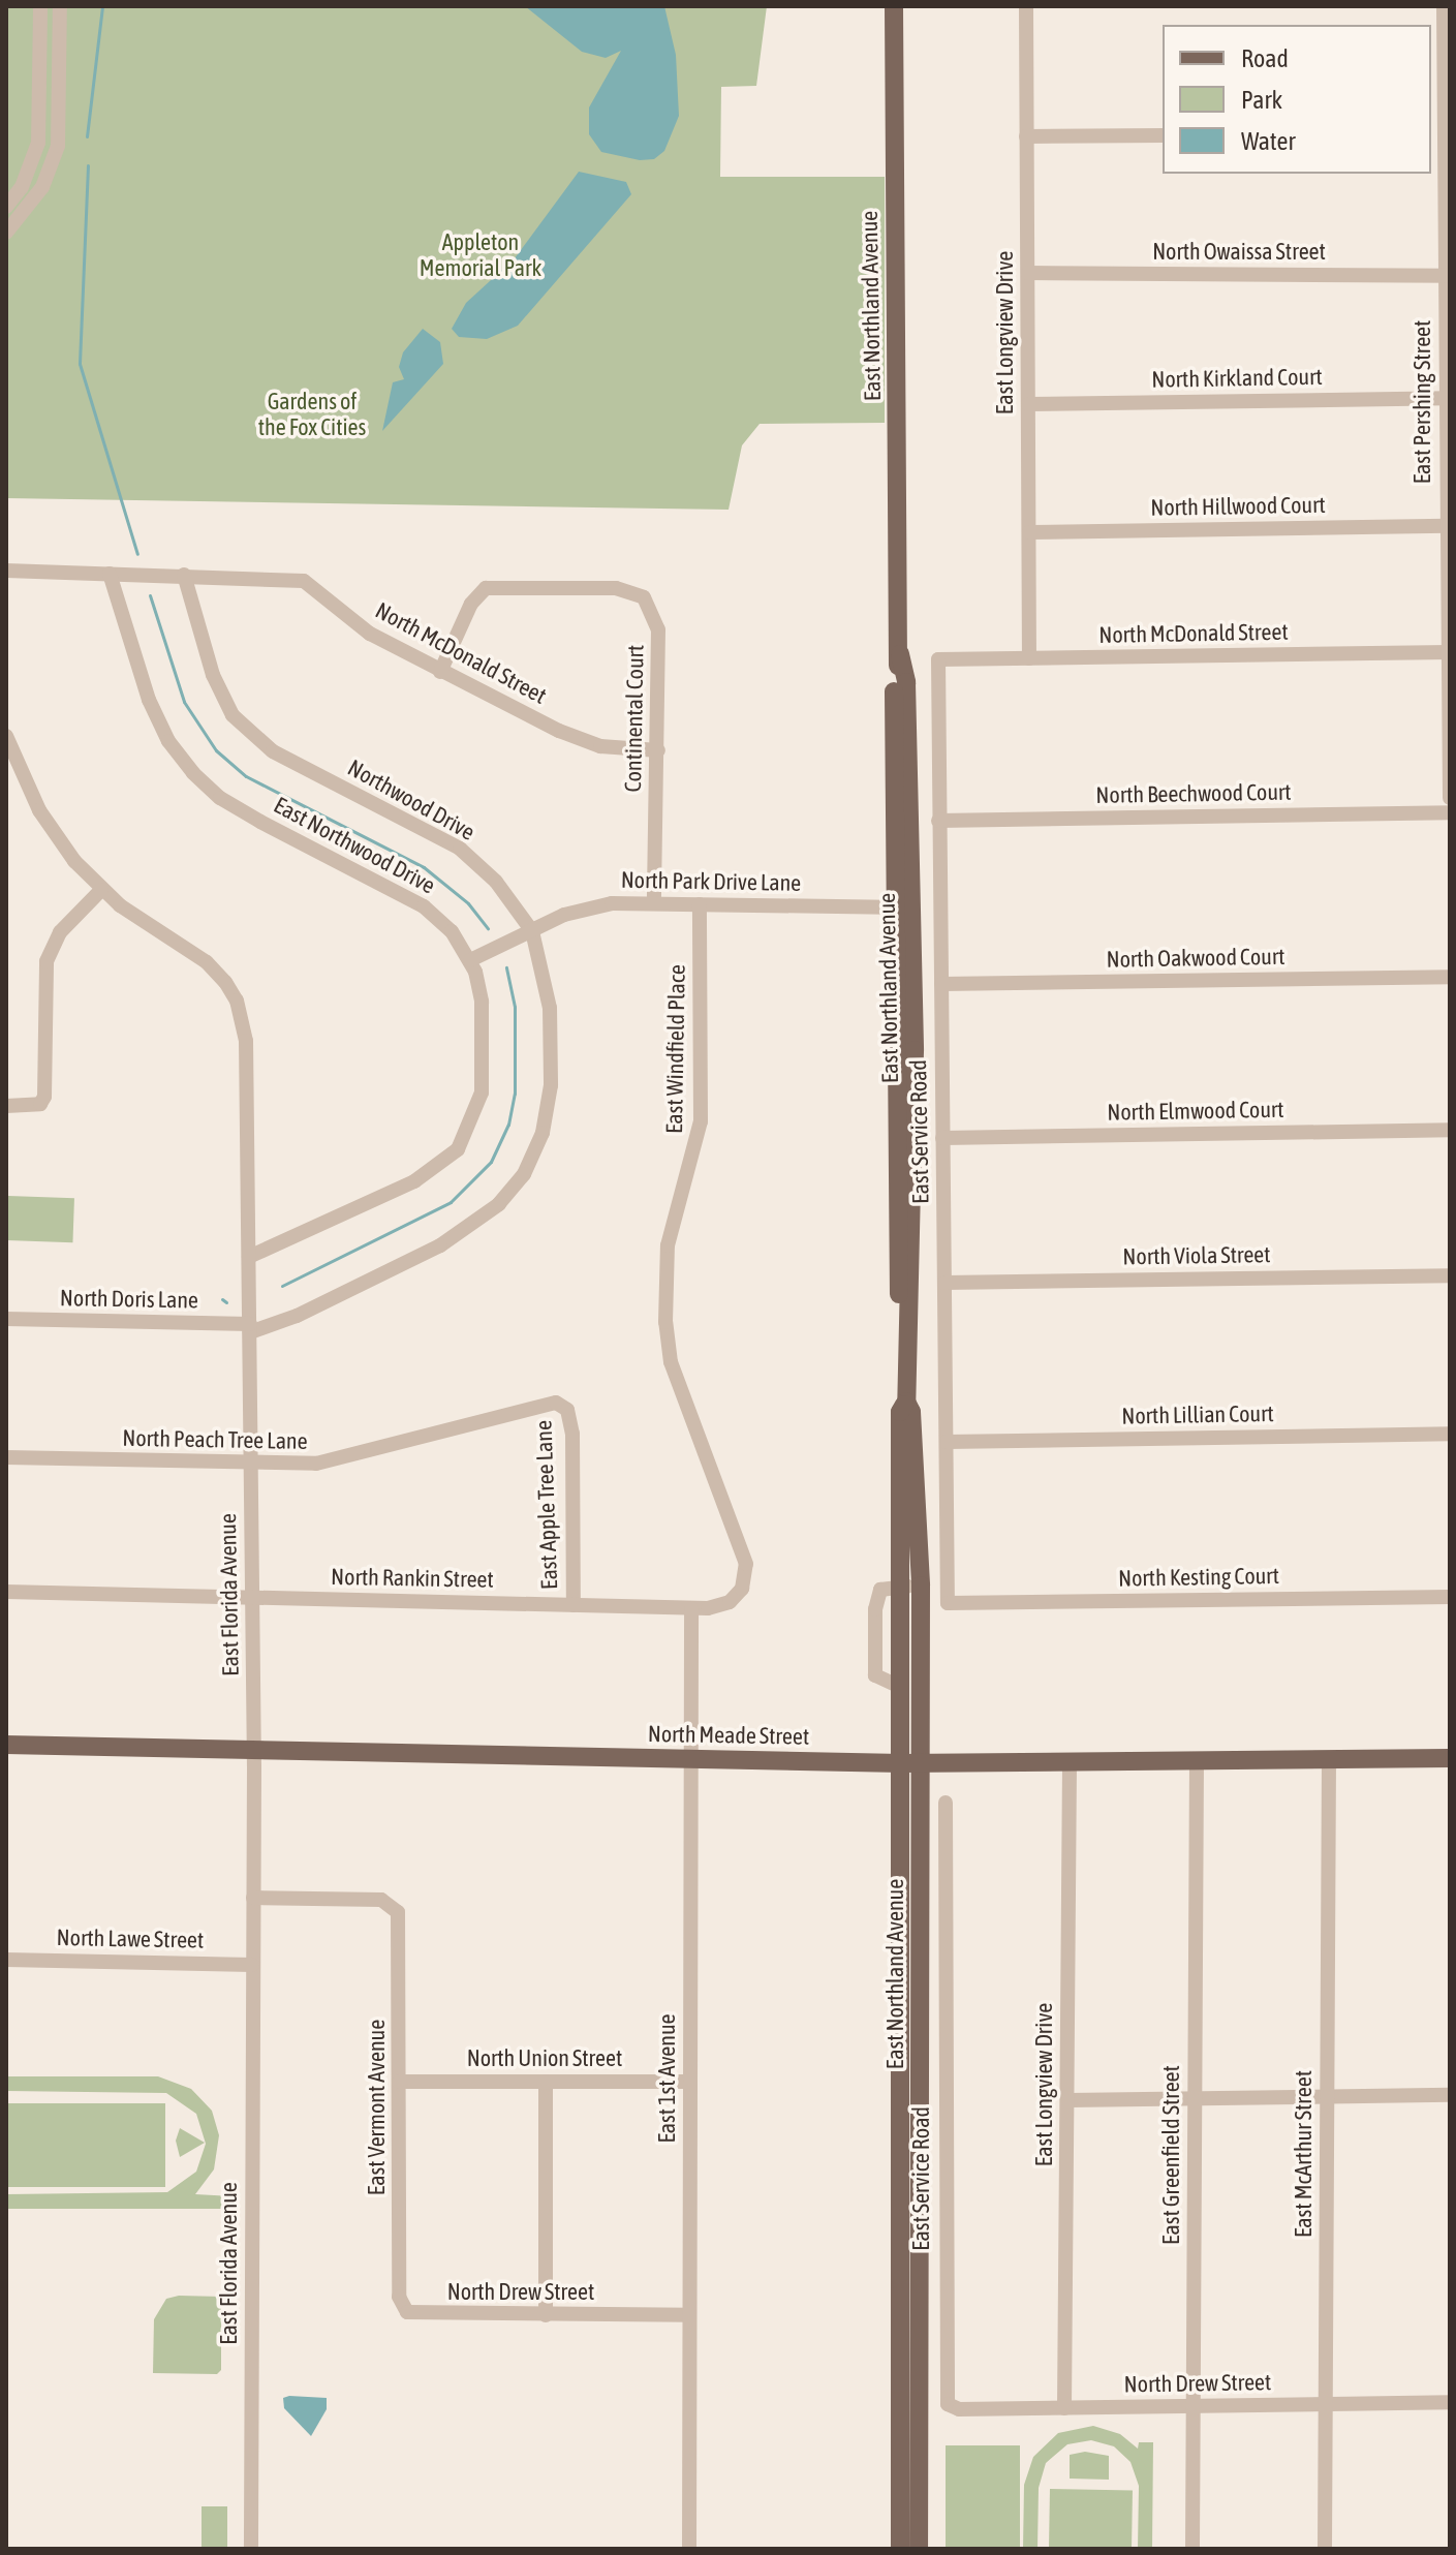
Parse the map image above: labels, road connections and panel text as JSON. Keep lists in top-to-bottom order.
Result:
{
  "streets": {
    "main road": ["East Northland Avenue", "North Meade Street"],
    "street": [
      "North Owaissa Street",
      "East Longview Drive",
      "North Kirkland Court",
      "East Pershing Street",
      "North Hillwood Court",
      "North McDonald Street",
      "Continental Court",
      "North Beechwood Court",
      "Northwood Drive",
      "East Northwood Drive",
      "North Park Drive Lane",
      "North Oakwood Court",
      "East Windfield Place",
      "North Elmwood Court",
      "East Service Road",
      "North Viola Street",
      "North Doris Lane",
      "North Lillian Court",
      "North Peach Tree Lane",
      "East Apple Tree Lane",
      "North Kesting Court",
      "North Rankin Street",
      "East Florida Avenue",
      "North Lawe Street",
      "North Union Street",
      "East 1st Avenue",
      "East Vermont Avenue",
      "East McArthur Street",
      "East Greenfield Street",
      "North Drew Street"
    ]
  },
  "crossings": [
    ["North Owaissa Street", "East Longview Drive"],
    ["North Owaissa Street", "East Pershing Street"],
    ["East Northland Avenue", "North Park Drive Lane"],
    ["East Northland Avenue", "North Meade Street"],
    ["East Longview Drive", "North Kirkland Court"],
    ["East Longview Drive", "North Hillwood Court"],
    ["East Longview Drive", "North McDonald Street"],
    ["East Longview Drive", "North Meade Street"],
    ["East Longview Drive", "North Drew Street"],
    ["North Kirkland Court", "East Pershing Street"],
    ["East Pershing Street", "North Hillwood Court"],
    ["East Pershing Street", "North McDonald Street"],
    ["North McDonald Street", "Continental Court"],
    ["North McDonald Street", "Northwood Drive"],
    ["North McDonald Street", "East Northwood Drive"],
    ["North McDonald Street", "East Service Road"],
    ["Continental Court", "North Park Drive Lane"],
    ["North Beechwood Court", "East Service Road"],
    ["Northwood Drive", "North Park Drive Lane"],
    ["Northwood Drive", "North Doris Lane"],
    ["Northwood Drive", "East Florida Avenue"],
    ["East Northwood Drive", "North Park Drive Lane"],
    ["East Northwood Drive", "East Florida Avenue"],
    ["North Park Drive Lane", "East Windfield Place"],
    ["North Oakwood Court", "East Service Road"],
    ["East Windfield Place", "North Rankin Street"],
    ["North Elmwood Court", "East Service Road"],
    ["East Service Road", "North Viola Street"],
    ["East Service Road", "North Lillian Court"],
    ["East Service Road", "North Kesting Court"],
    ["East Service Road", "North Drew Street"],
    ["North Doris Lane", "East Florida Avenue"],
    ["North Peach Tree Lane", "East Apple Tree Lane"],
    ["North Peach Tree Lane", "East Florida Avenue"],
    ["East Apple Tree Lane", "North Rankin Street"],
    ["North Rankin Street", "East Florida Avenue"],
    ["North Rankin Street", "East 1st Avenue"],
    ["East Florida Avenue", "North Meade Street"],
    ["East Florida Avenue", "North Lawe Street"],
    ["East Florida Avenue", "East Vermont Avenue"],
    ["North Meade Street", "East 1st Avenue"],
    ["North Meade Street", "East McArthur Street"],
    ["North Meade Street", "East Greenfield Street"],
    ["North Union Street", "East 1st Avenue"],
    ["North Union Street", "East Vermont Avenue"],
    ["East 1st Avenue", "North Drew Street"],
    ["East Vermont Avenue", "North Drew Street"],
    ["East McArthur Street", "North Drew Street"],
    ["East Greenfield Street", "North Drew Street"]
  ],
  "parks": ["Appleton Memorial Park", "Gardens of the Fox Cities"],
  "legend": ["Road", "Park", "Water"]
}
